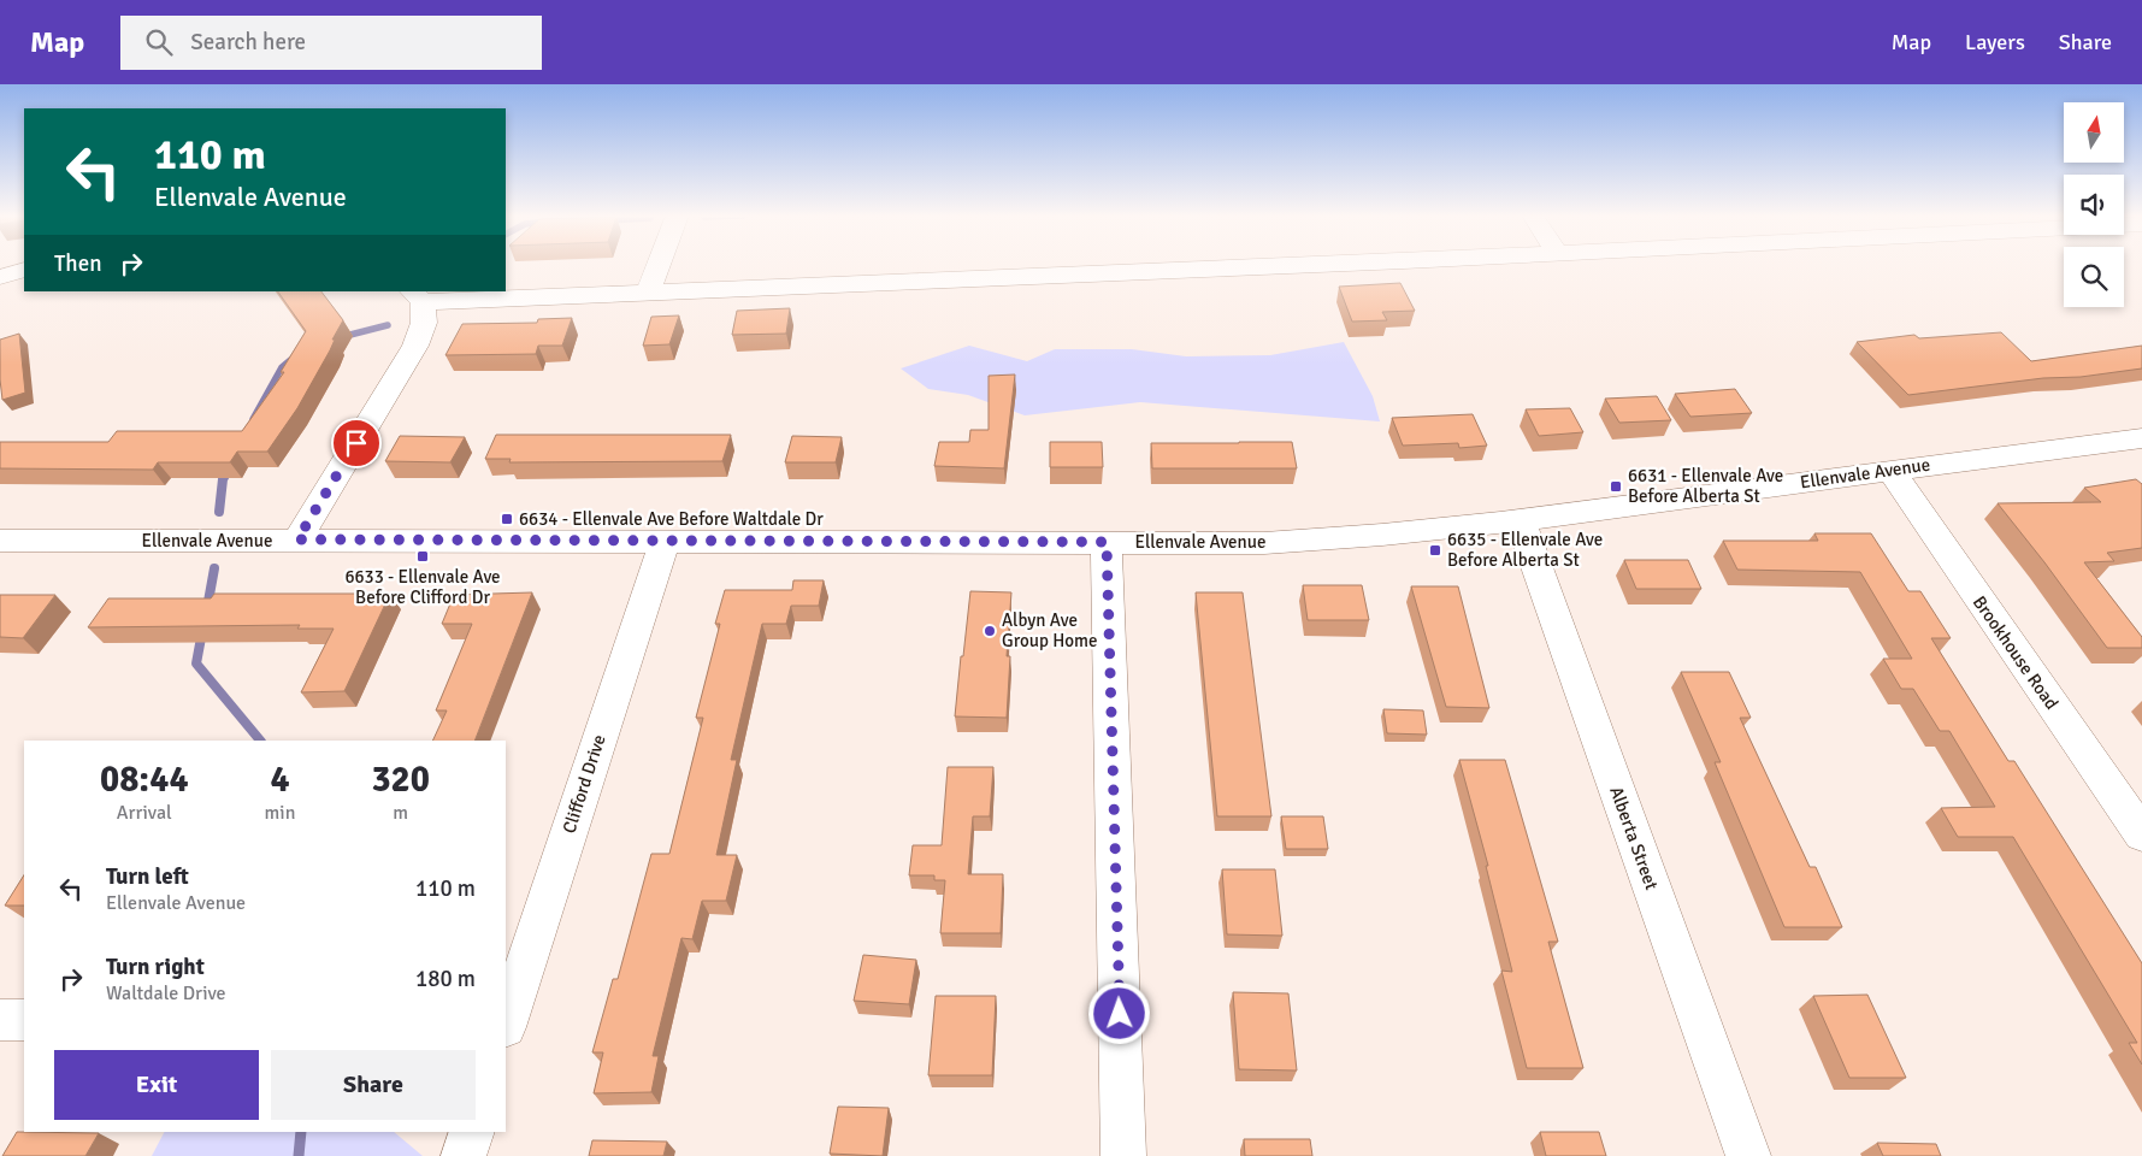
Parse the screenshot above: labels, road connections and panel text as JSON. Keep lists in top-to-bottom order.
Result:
{
  "streets": {
    "street": [
      "Ellenvale Avenue",
      "Brookhouse Road",
      "Clifford Drive",
      "Alberta Street"
    ]
  },
  "crossings": [
    ["Ellenvale Avenue", "Brookhouse Road"],
    ["Ellenvale Avenue", "Clifford Drive"],
    ["Ellenvale Avenue", "Alberta Street"]
  ],
  "places": {
    "transit": [
      "6631 - Ellenvale Ave Before Alberta St",
      "6634 - Ellenvale Ave Before Waltdale Dr",
      "6635 - Ellenvale Ave Before Alberta St",
      "6633 - Ellenvale Ave Before Clifford Dr"
    ],
    "other": ["Albyn Ave Group Home"]
  },
  "north": "top",
  "page": {
    "header": "Map",
    "search": "Search here",
    "nav": ["Map", "Layers", "Share"],
    "turn": ["110 m", "Ellenvale Avenue"],
    "then": "Then",
    "eta": [
      "08:44",
      "Arrival",
      "4",
      "min",
      "320",
      "m"
    ],
    "list": [
      {
        "name": "Turn left",
        "note": "Ellenvale Avenue",
        "value": "110 m"
      },
      {
        "name": "Turn right",
        "note": "Waltdale Drive",
        "value": "180 m"
      }
    ],
    "buttons": ["Exit", "Share"]
  }
}
